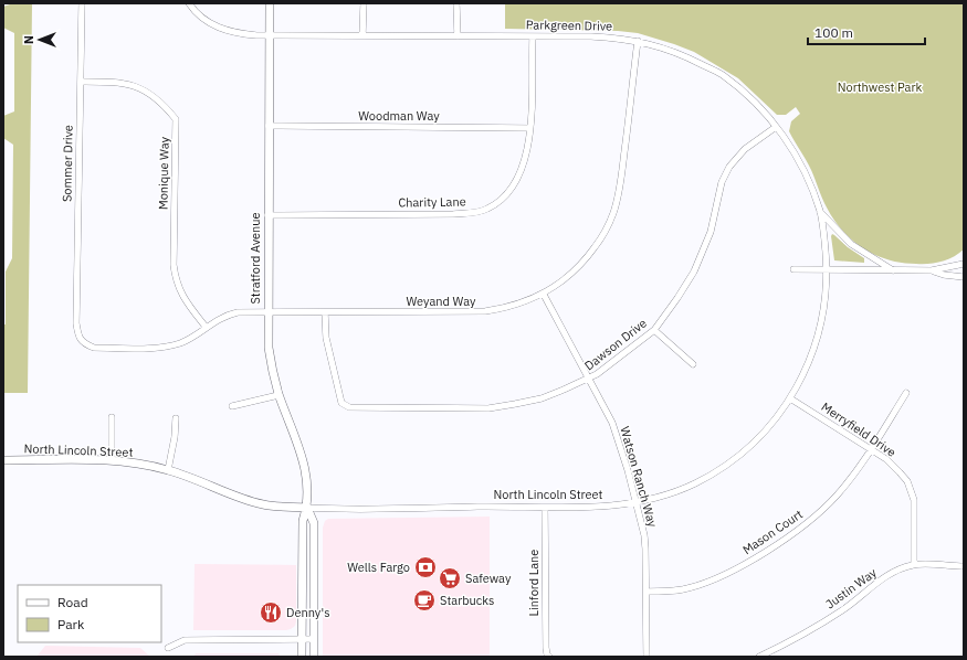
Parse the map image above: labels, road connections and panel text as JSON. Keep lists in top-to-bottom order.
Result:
{
  "streets": {
    "street": [
      "Parkgreen Drive",
      "Woodman Way",
      "Sommer Drive",
      "Monique Way",
      "Charity Lane",
      "Stratford Avenue",
      "Weyand Way",
      "Dawson Drive",
      "Merryfield Drive",
      "North Lincoln Street",
      "Watson Ranch Way",
      "Mason Court",
      "Linford Lane",
      "Justin Way"
    ]
  },
  "crossings": [
    ["Parkgreen Drive", "Charity Lane"],
    ["Parkgreen Drive", "Stratford Avenue"],
    ["Parkgreen Drive", "Weyand Way"],
    ["Parkgreen Drive", "Dawson Drive"],
    ["Parkgreen Drive", "North Lincoln Street"],
    ["Woodman Way", "Charity Lane"],
    ["Woodman Way", "Stratford Avenue"],
    ["Sommer Drive", "Monique Way"],
    ["Sommer Drive", "Weyand Way"],
    ["Monique Way", "Weyand Way"],
    ["Charity Lane", "Stratford Avenue"],
    ["Stratford Avenue", "Weyand Way"],
    ["Stratford Avenue", "North Lincoln Street"],
    ["Weyand Way", "Dawson Drive"],
    ["Weyand Way", "Watson Ranch Way"],
    ["Dawson Drive", "Watson Ranch Way"],
    ["Merryfield Drive", "North Lincoln Street"],
    ["Merryfield Drive", "Mason Court"],
    ["Merryfield Drive", "Justin Way"],
    ["North Lincoln Street", "Watson Ranch Way"],
    ["North Lincoln Street", "Linford Lane"],
    ["Watson Ranch Way", "Mason Court"]
  ],
  "parks": ["Northwest Park"],
  "places": {
    "bank": ["Wells Fargo"],
    "supermarket": ["Safeway"],
    "cafe": ["Starbucks"],
    "restaurant": ["Denny's"]
  },
  "legend": ["Road", "Park"],
  "scale_bar": "100 m",
  "north": "left"
}
